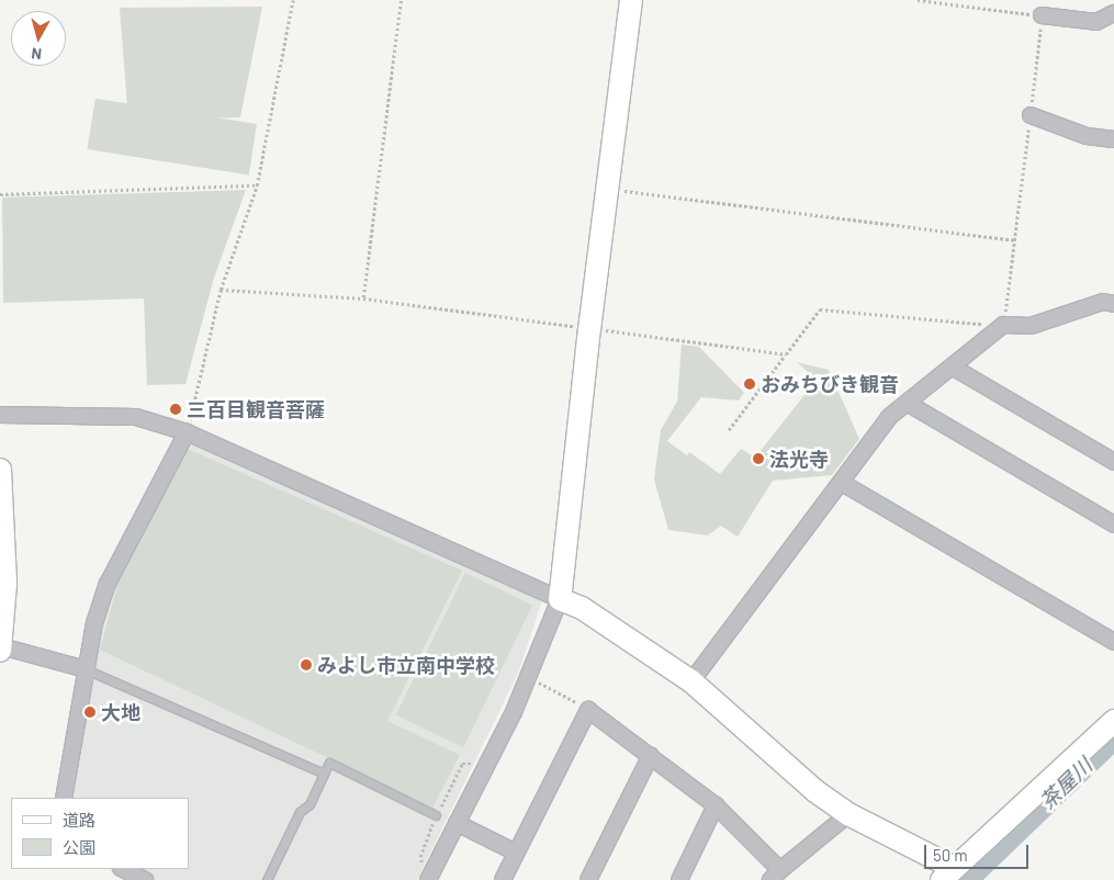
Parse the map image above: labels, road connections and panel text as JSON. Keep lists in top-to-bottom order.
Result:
{
  "water": ["茶屋川"],
  "places": [
    "おみちびき観音",
    "三百目観音菩薩",
    "法光寺",
    "みよし市立南中学校",
    "大地"
  ],
  "legend": ["道路", "公園"],
  "scale_bar": "50 m",
  "north": "bottom"
}
